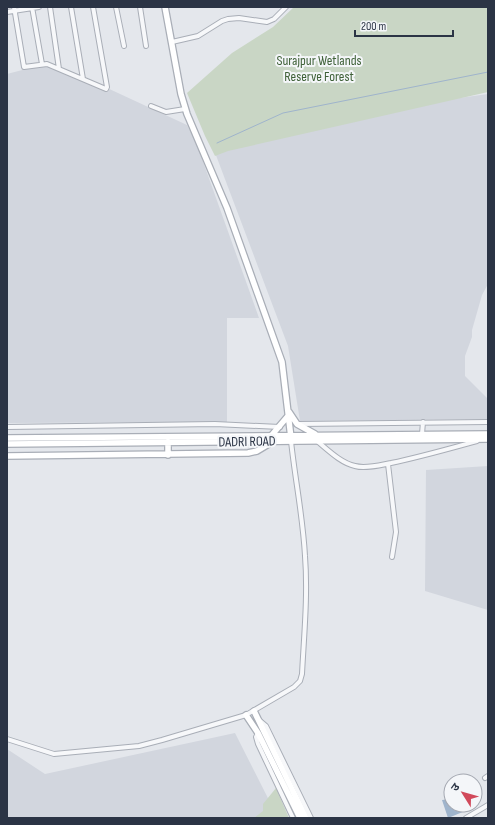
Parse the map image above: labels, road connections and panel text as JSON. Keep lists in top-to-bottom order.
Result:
{
  "streets": {
    "main road": ["DADRI ROAD"]
  },
  "parks": ["Surajpur Wetlands Reserve Forest"],
  "scale_bar": "200 m",
  "north": "top left"
}
